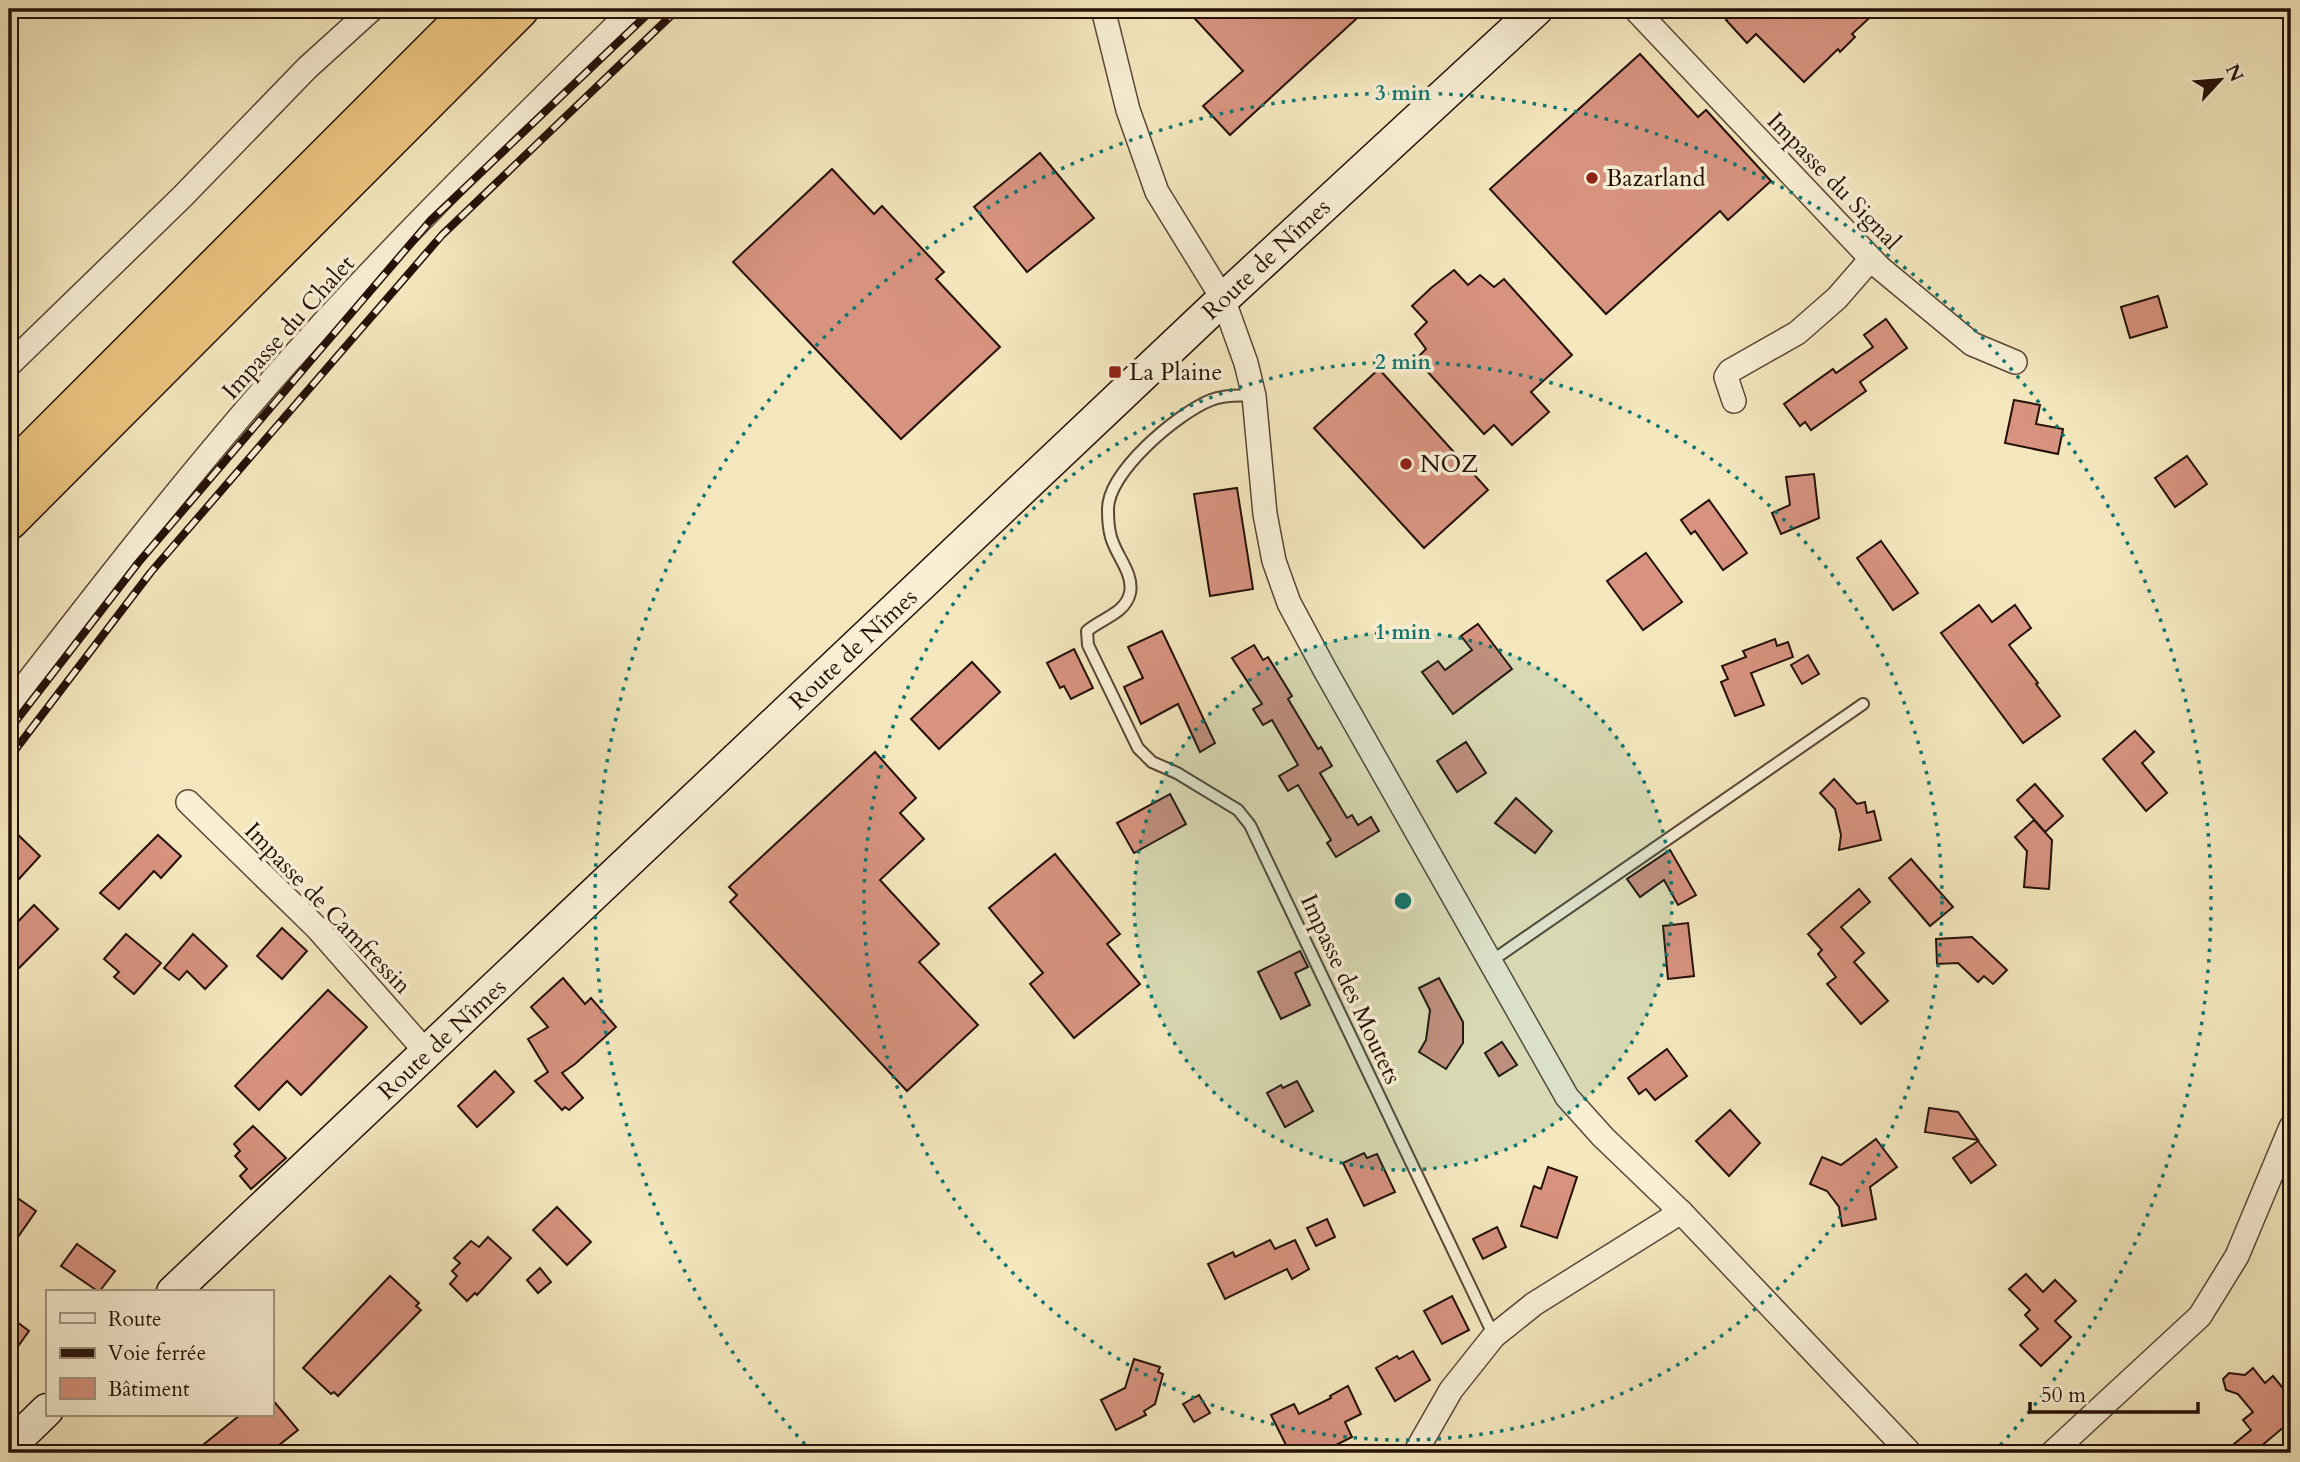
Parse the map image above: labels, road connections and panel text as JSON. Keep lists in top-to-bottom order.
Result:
{
  "streets": {
    "main road": ["Route de Nîmes"],
    "street": ["Impasse du Signal", "Impasse du Chalet", "Impasse de Camfressin"],
    "lane": ["Impasse des Moutets"]
  },
  "crossings": [
    ["Route de Nîmes", "Impasse de Camfressin"]
  ],
  "places": {
    "other": ["Bazarland", "NOZ"],
    "transit": ["La Plaine"]
  },
  "legend": ["Route", "Voie ferrée", "Bâtiment"],
  "scale_bar": "50 m",
  "north": "top right",
  "rings": ["3 min", "2 min", "1 min"]
}
